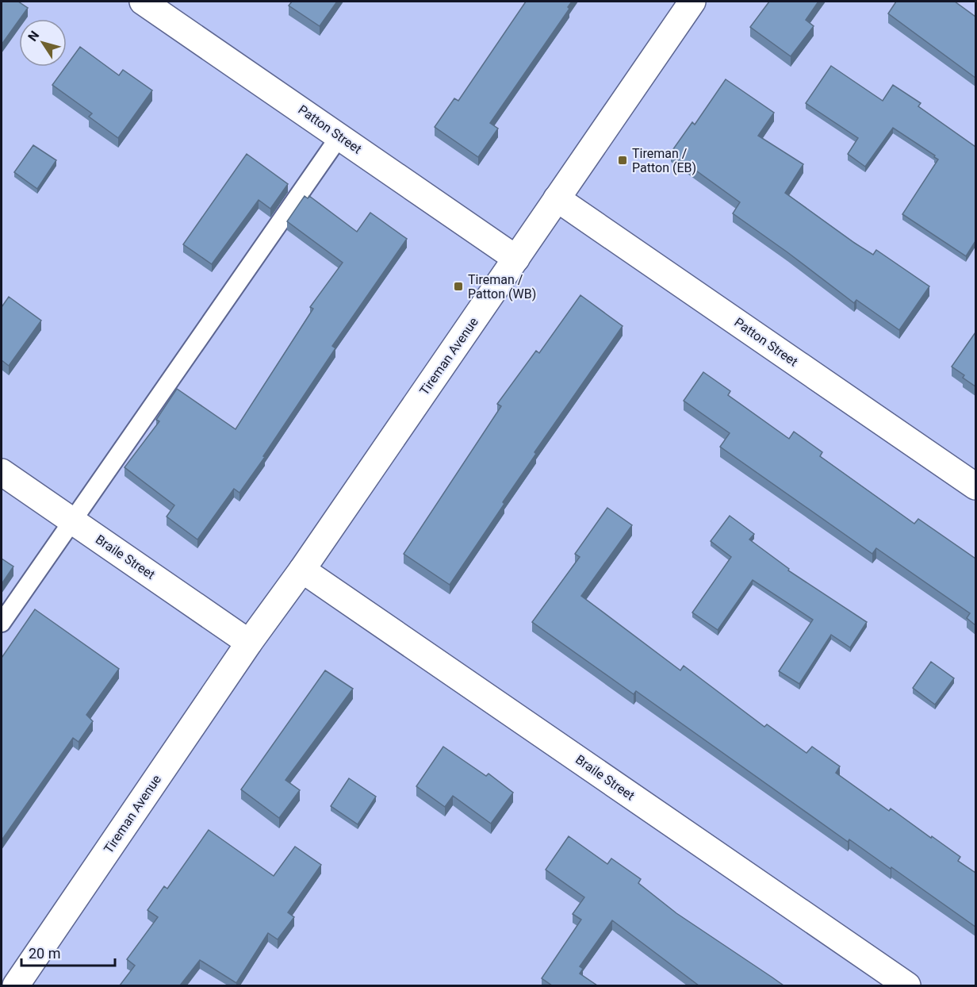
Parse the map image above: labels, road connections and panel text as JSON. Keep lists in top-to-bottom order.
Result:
{
  "streets": {
    "street": ["Patton Street", "Tireman Avenue", "Braile Street"]
  },
  "crossings": [
    ["Patton Street", "Tireman Avenue"],
    ["Tireman Avenue", "Braile Street"]
  ],
  "places": {
    "transit": ["Tireman / Patton (EB)", "Tireman / Patton (WB)"]
  },
  "scale_bar": "20 m",
  "north": "top left"
}
